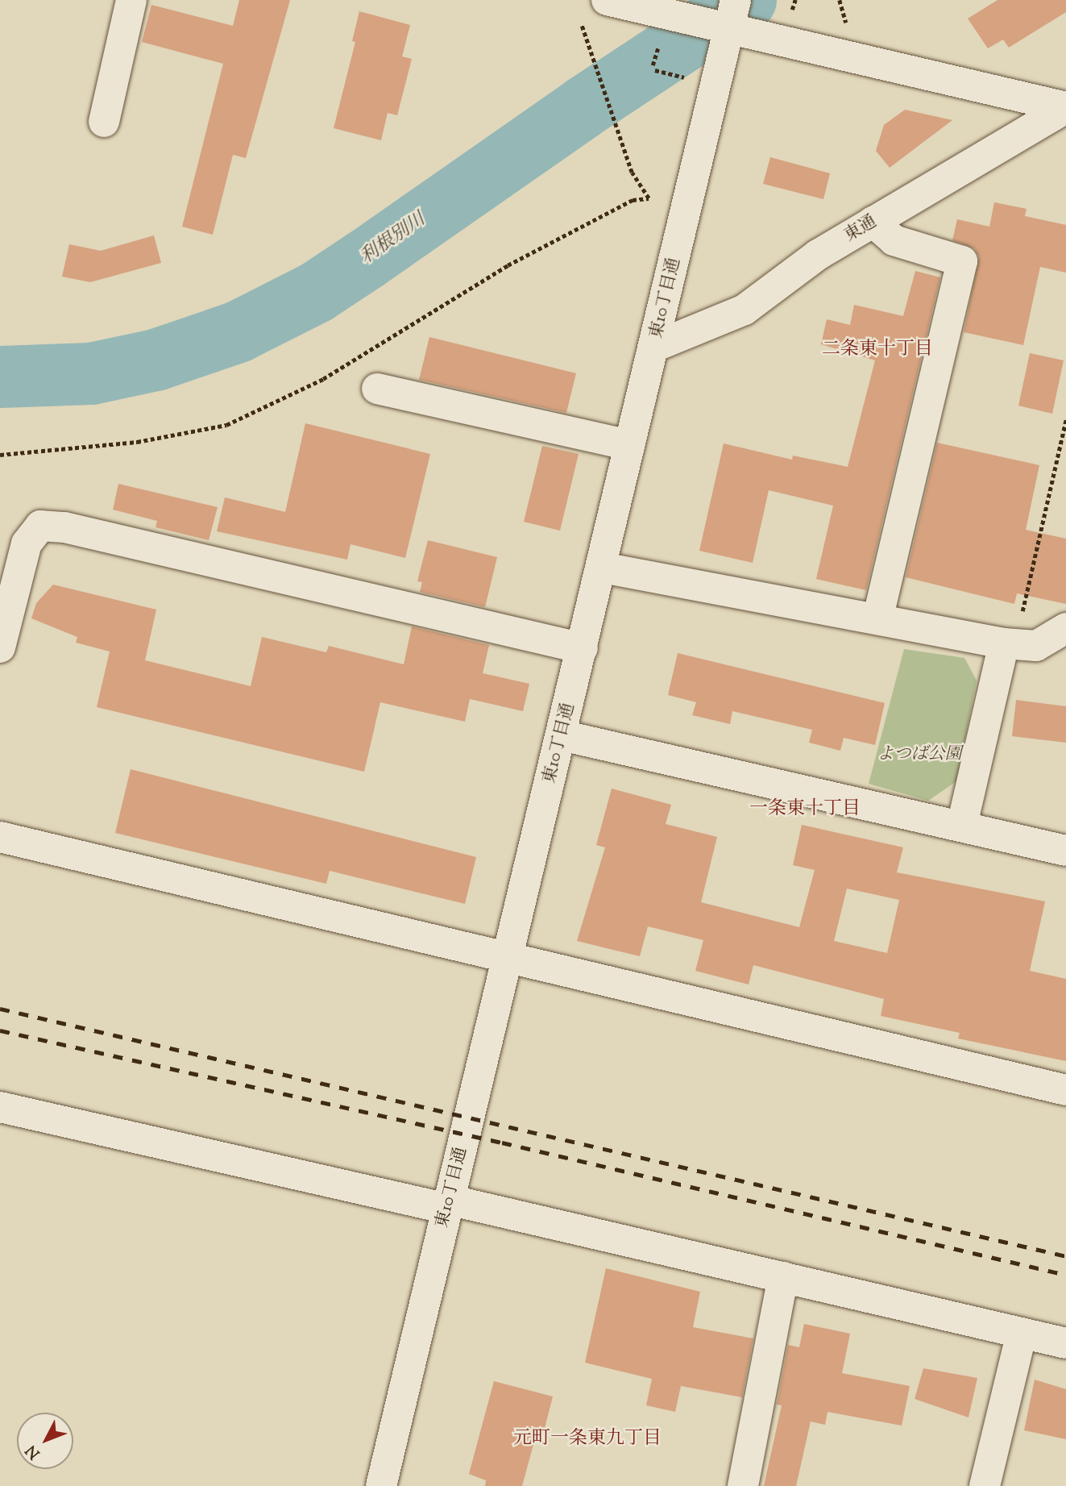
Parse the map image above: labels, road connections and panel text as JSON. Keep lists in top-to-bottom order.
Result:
{
  "streets": {
    "street": ["東通", "東10丁目通"]
  },
  "crossings": [
    ["東通", "東10丁目通"]
  ],
  "districts": ["二条東十丁目", "一条東十丁目", "元町一条東九丁目"],
  "water": ["利根別川"],
  "parks": ["よつば公園"],
  "north": "bottom left"
}
